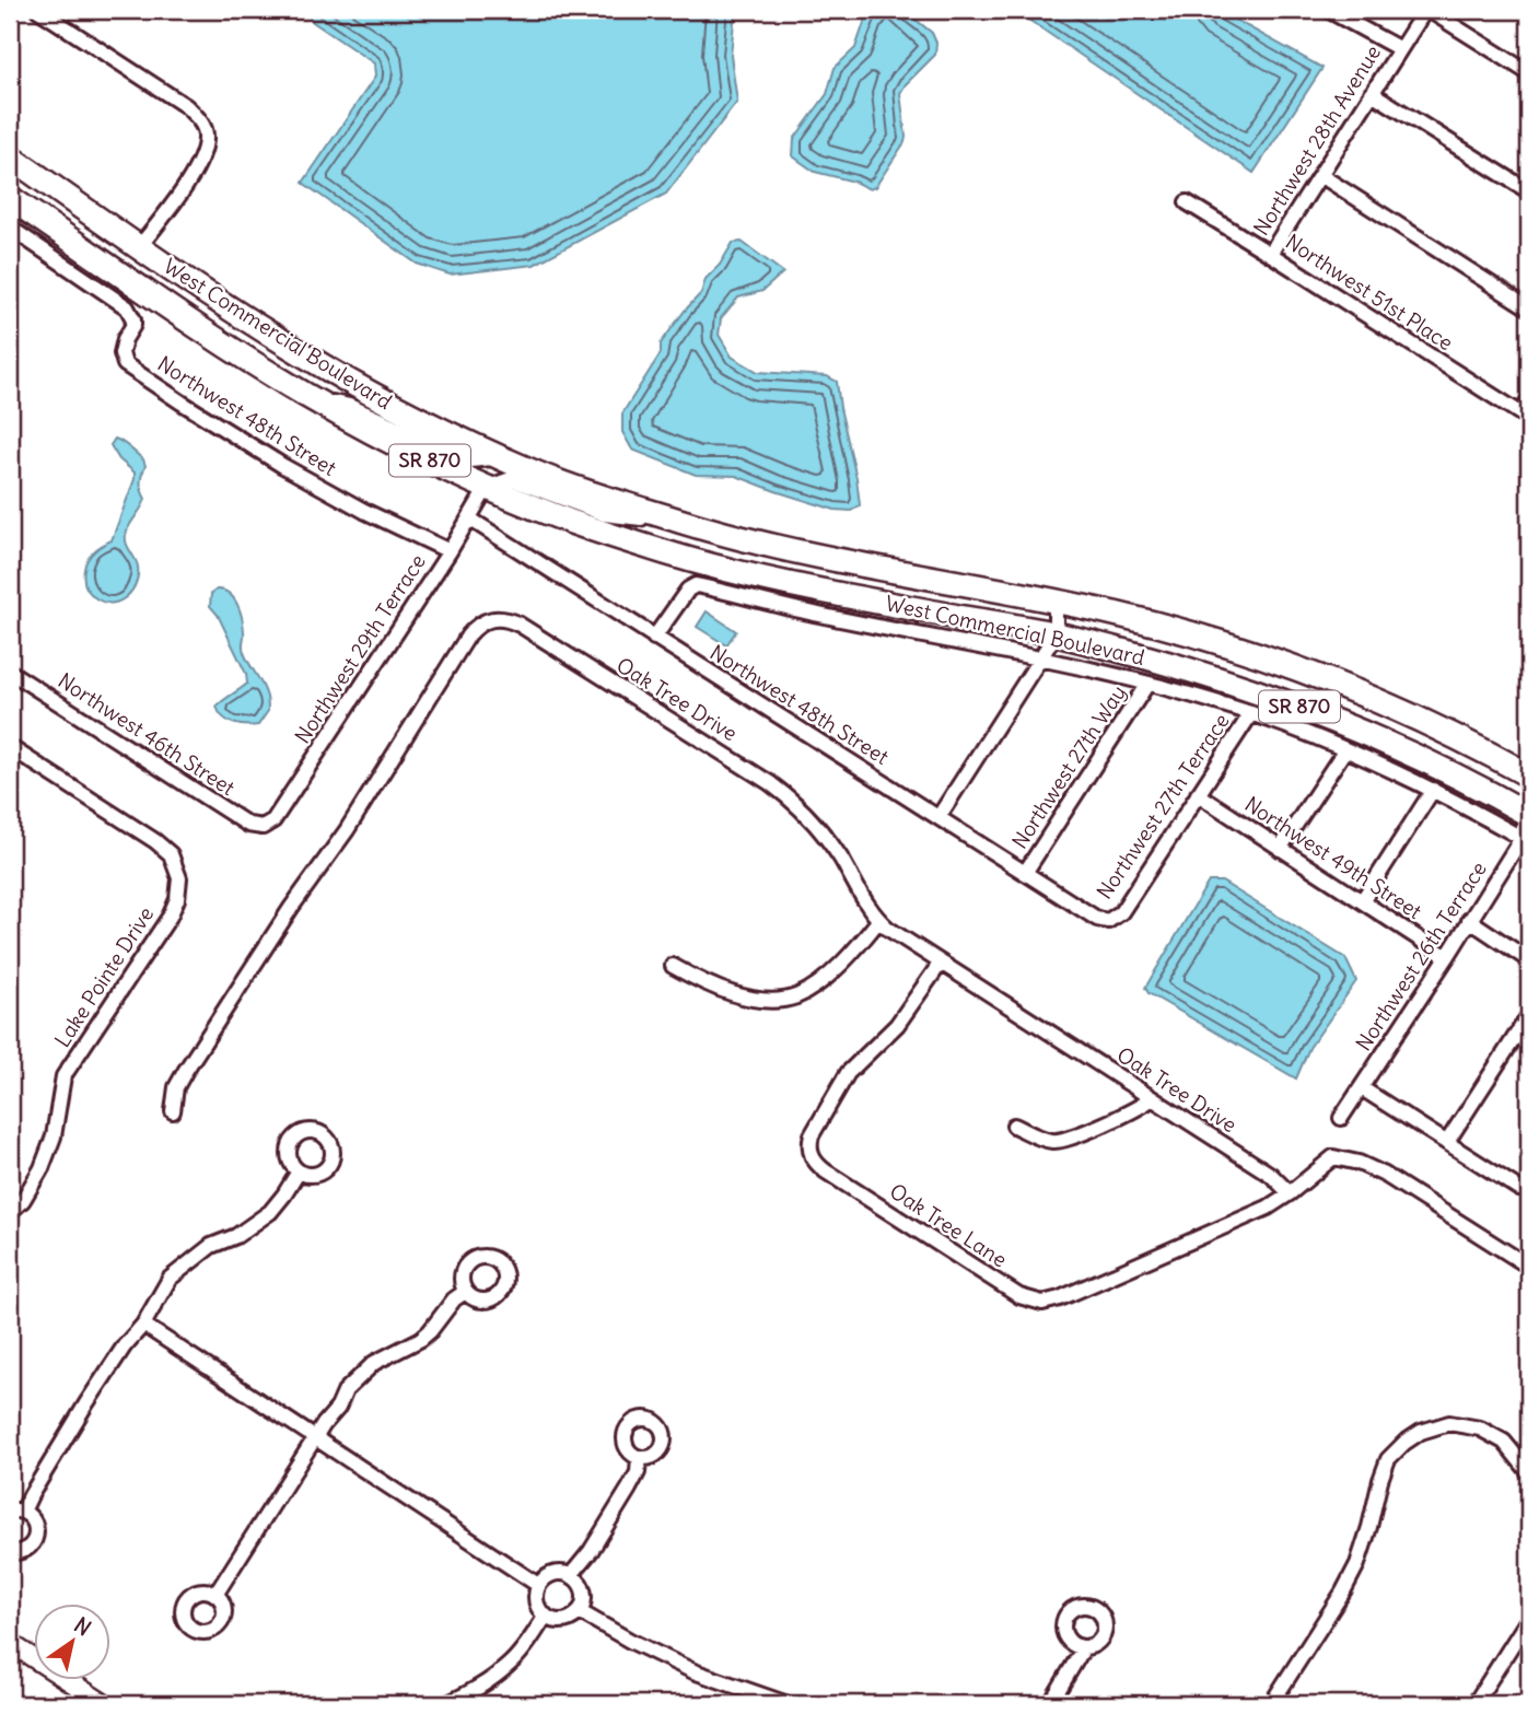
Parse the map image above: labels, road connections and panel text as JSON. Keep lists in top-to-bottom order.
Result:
{
  "streets": {
    "highway": ["West Commercial Boulevard", "SR 870"],
    "street": [
      "Northwest 28th Avenue",
      "Northwest 51st Place",
      "Northwest 48th Street",
      "Northwest 29th Terrace",
      "Oak Tree Drive",
      "Northwest 46th Street",
      "Northwest 27th Way",
      "Northwest 27th Terrace",
      "Northwest 49th Street",
      "Northwest 26th Terrace",
      "Lake Pointe Drive",
      "Oak Tree Lane"
    ]
  },
  "crossings": [
    ["Northwest 28th Avenue", "Northwest 51st Place"],
    ["West Commercial Boulevard", "Northwest 29th Terrace"],
    ["West Commercial Boulevard", "Northwest 26th Terrace"],
    ["Northwest 48th Street", "Northwest 29th Terrace"],
    ["Northwest 48th Street", "Northwest 27th Way"],
    ["Northwest 48th Street", "Northwest 27th Terrace"],
    ["Northwest 29th Terrace", "Northwest 46th Street"],
    ["Oak Tree Drive", "Oak Tree Lane"],
    ["Northwest 27th Terrace", "Northwest 49th Street"],
    ["Northwest 49th Street", "Northwest 26th Terrace"]
  ],
  "north": "top right"
}
